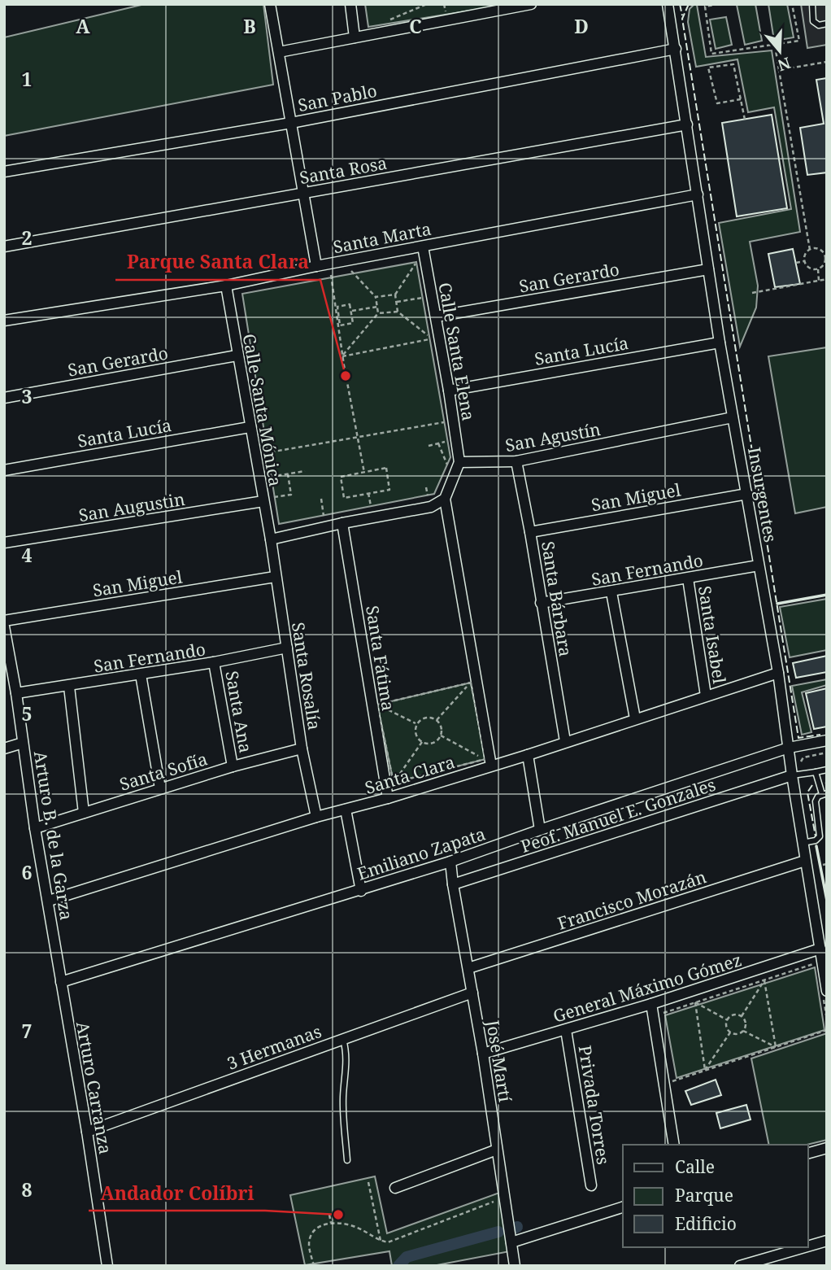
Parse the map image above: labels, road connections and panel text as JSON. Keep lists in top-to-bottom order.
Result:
{
  "streets": {
    "street": [
      "San Pablo",
      "Santa Rosa",
      "Santa Marta",
      "San Gerardo",
      "Santa Lucía",
      "Calle Santa Elena",
      "Calle Santa Mónica",
      "San Agustín",
      "Insurgentes",
      "San Miguel",
      "San Augustin",
      "San Fernando",
      "Santa Bárbara",
      "Santa Isabel",
      "Santa Fátima",
      "Santa Rosalía",
      "Santa Ana",
      "Santa Sofía",
      "Santa Clara",
      "Peof. Manuel E. Gonzales",
      "Arturo B. de la Garza",
      "Emiliano Zapata",
      "Francisco Morazán",
      "General Máximo Gómez",
      "3 Hermanas",
      "José Martí",
      "Arturo Carranza",
      "Privada Torres"
    ]
  },
  "crossings": [
    ["San Pablo", "Insurgentes"],
    ["Santa Rosa", "Insurgentes"],
    ["Santa Marta", "Calle Santa Elena"],
    ["Santa Marta", "Calle Santa Mónica"],
    ["Santa Marta", "Insurgentes"],
    ["San Gerardo", "Calle Santa Elena"],
    ["San Gerardo", "Calle Santa Mónica"],
    ["San Gerardo", "Insurgentes"],
    ["Santa Lucía", "Calle Santa Elena"],
    ["Santa Lucía", "Calle Santa Mónica"],
    ["Santa Lucía", "Insurgentes"],
    ["Calle Santa Elena", "San Agustín"],
    ["Calle Santa Mónica", "San Augustin"],
    ["Calle Santa Mónica", "Santa Rosalía"],
    ["San Agustín", "Insurgentes"],
    ["San Agustín", "Santa Bárbara"],
    ["Insurgentes", "San Miguel"],
    ["Insurgentes", "San Fernando"],
    ["Insurgentes", "Santa Clara"],
    ["Insurgentes", "Peof. Manuel E. Gonzales"],
    ["Insurgentes", "Emiliano Zapata"],
    ["Insurgentes", "Francisco Morazán"],
    ["Insurgentes", "General Máximo Gómez"],
    ["San Miguel", "Santa Bárbara"],
    ["San Miguel", "Santa Rosalía"],
    ["San Fernando", "Santa Bárbara"],
    ["San Fernando", "Santa Isabel"],
    ["San Fernando", "Santa Rosalía"],
    ["San Fernando", "Santa Ana"],
    ["San Fernando", "Arturo B. de la Garza"],
    ["Santa Bárbara", "Santa Clara"],
    ["Santa Isabel", "Santa Clara"],
    ["Santa Fátima", "Santa Clara"],
    ["Santa Rosalía", "Santa Sofía"],
    ["Santa Rosalía", "Santa Clara"],
    ["Santa Ana", "Santa Sofía"],
    ["Santa Sofía", "Arturo B. de la Garza"],
    ["Santa Clara", "Arturo B. de la Garza"],
    ["Peof. Manuel E. Gonzales", "José Martí"],
    ["Arturo B. de la Garza", "Emiliano Zapata"],
    ["Arturo B. de la Garza", "Arturo Carranza"],
    ["Emiliano Zapata", "José Martí"],
    ["Emiliano Zapata", "Arturo Carranza"],
    ["Francisco Morazán", "José Martí"],
    ["General Máximo Gómez", "José Martí"],
    ["General Máximo Gómez", "Privada Torres"],
    ["3 Hermanas", "José Martí"],
    ["3 Hermanas", "Arturo Carranza"]
  ],
  "places": ["Parque Santa Clara", "Andador Colíbri"],
  "legend": ["Calle", "Parque", "Edificio"],
  "north": "bottom",
  "grid": {
    "columns": [
      "A",
      "B",
      "C",
      "D"
    ],
    "rows": [
      "1",
      "2",
      "3",
      "4",
      "5",
      "6",
      "7",
      "8"
    ]
  }
}
